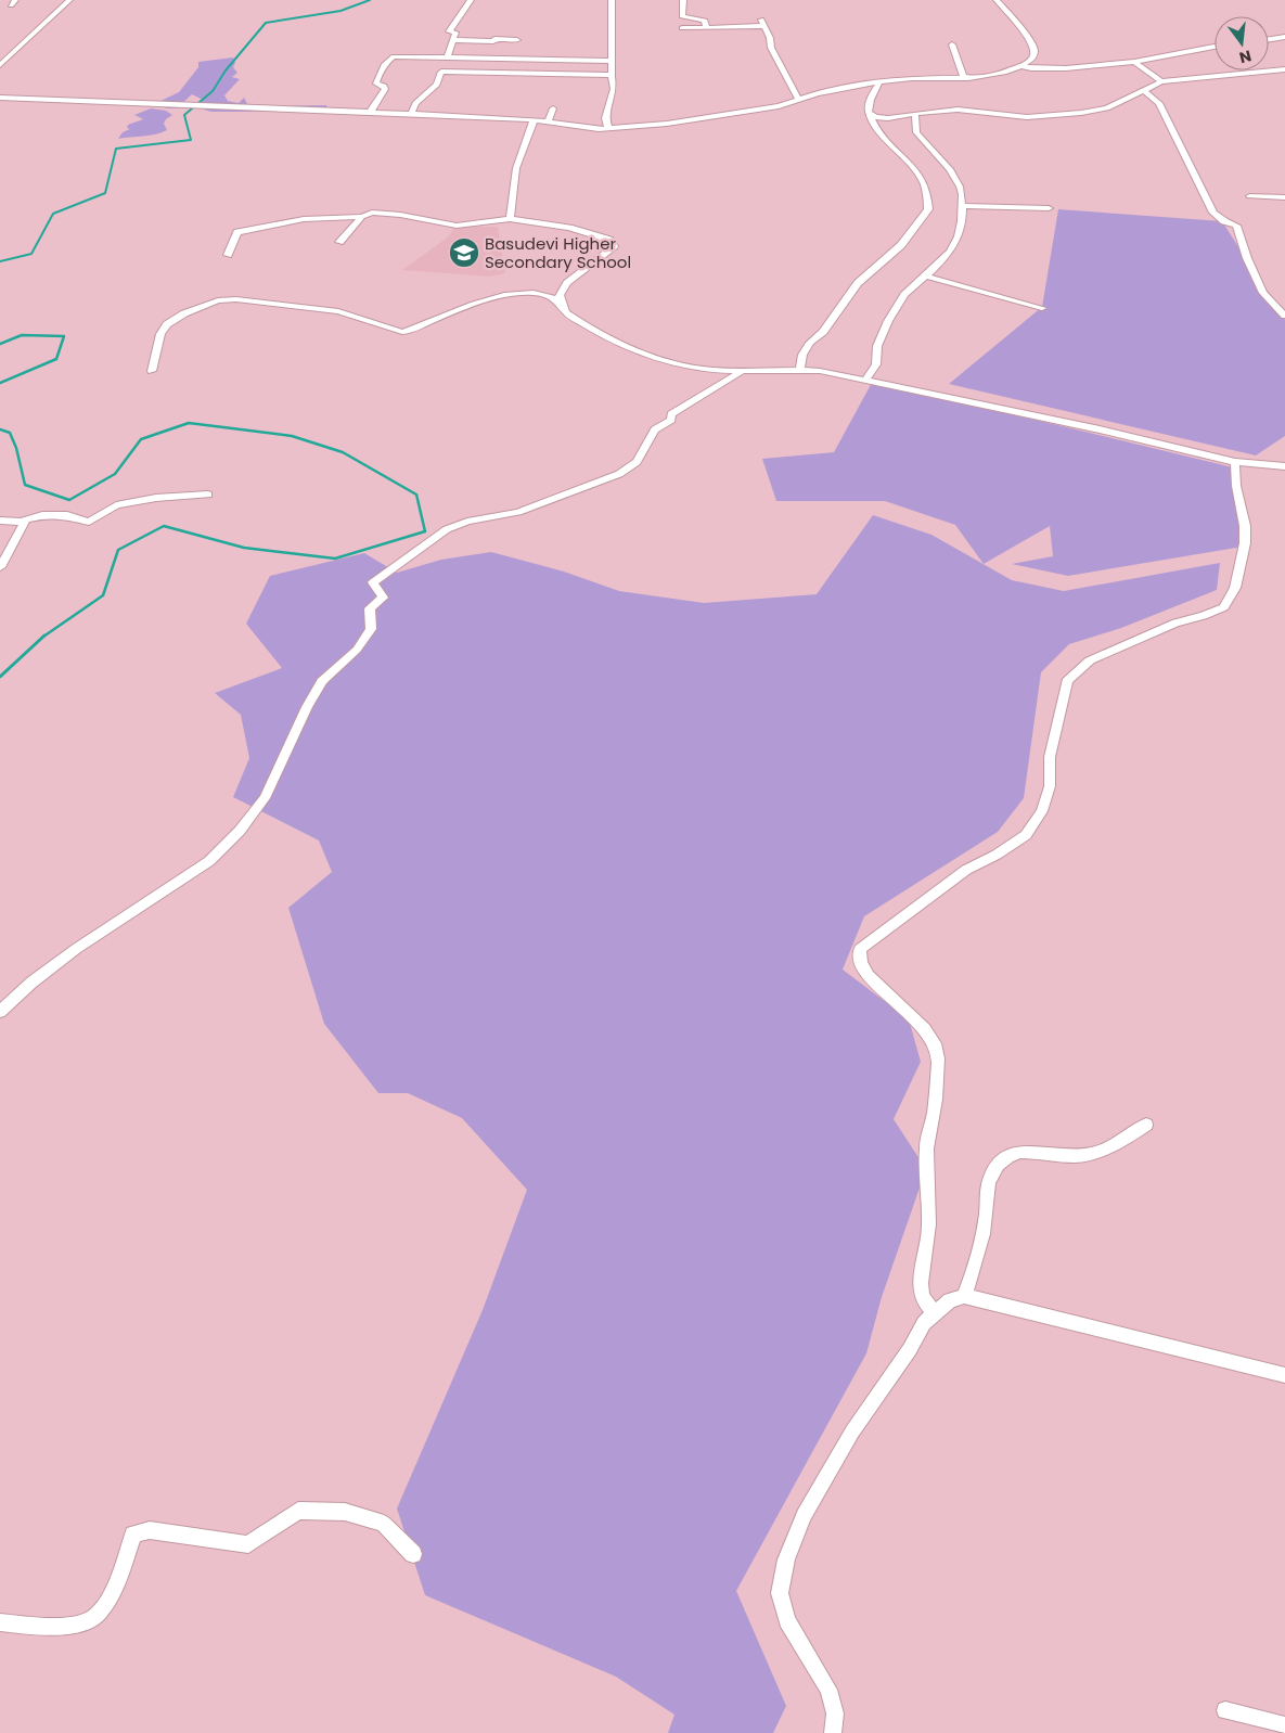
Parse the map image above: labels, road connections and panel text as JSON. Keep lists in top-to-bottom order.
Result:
{
  "places": {
    "school or university": ["Basudevi Higher Secondary School"]
  },
  "north": "bottom"
}
